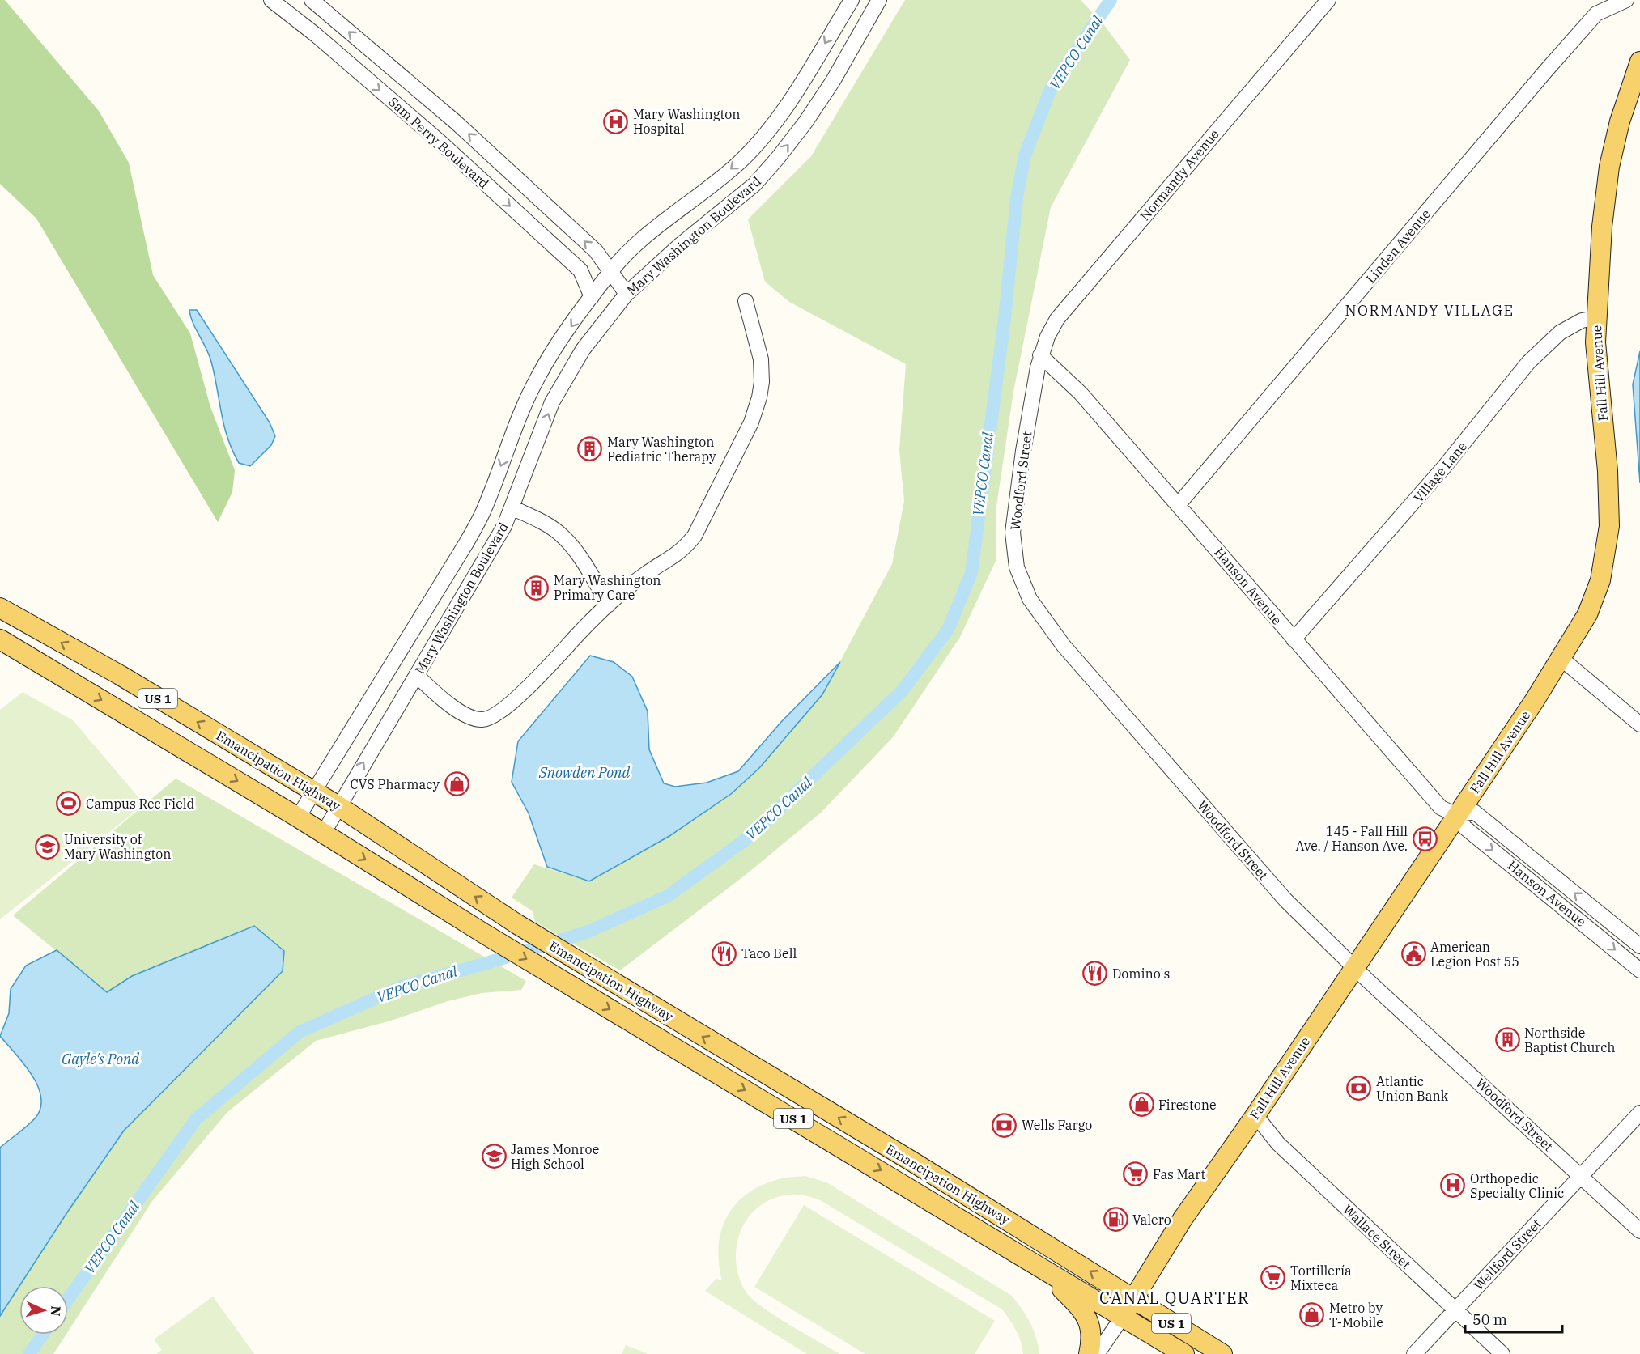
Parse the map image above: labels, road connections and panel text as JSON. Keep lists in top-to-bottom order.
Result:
{
  "streets": {
    "main road": ["Fall Hill Avenue", "US 1", "Emancipation Highway"],
    "street": [
      "Sam Perry Boulevard",
      "Normandy Avenue",
      "Mary Washington Boulevard",
      "Linden Avenue",
      "Village Lane",
      "Woodford Street",
      "Hanson Avenue",
      "Wallace Street",
      "Wellford Street"
    ]
  },
  "crossings": [
    ["Sam Perry Boulevard", "Mary Washington Boulevard"],
    ["Normandy Avenue", "Woodford Street"],
    ["Normandy Avenue", "Hanson Avenue"],
    ["Mary Washington Boulevard", "Emancipation Highway"],
    ["Linden Avenue", "Hanson Avenue"],
    ["Fall Hill Avenue", "Village Lane"],
    ["Fall Hill Avenue", "Woodford Street"],
    ["Fall Hill Avenue", "Hanson Avenue"],
    ["Fall Hill Avenue", "Emancipation Highway"],
    ["Fall Hill Avenue", "Wallace Street"],
    ["Village Lane", "Hanson Avenue"],
    ["Woodford Street", "Hanson Avenue"],
    ["Woodford Street", "Wellford Street"],
    ["Wallace Street", "Wellford Street"]
  ],
  "districts": ["NORMANDY VILLAGE", "CANAL QUARTER"],
  "water": ["VEPCO Canal", "Snowden Pond", "Gayle's Pond"],
  "places": {
    "hospital": ["Mary Washington Hospital", "Orthopedic Specialty Clinic"],
    "building": ["Mary Washington Pediatric Therapy", "Mary Washington Primary Care", "Northside Baptist Church"],
    "shop": ["CVS Pharmacy", "Firestone", "Metro by T-Mobile"],
    "sports": ["Campus Rec Field"],
    "bus stop": ["145 - Fall Hill Ave. / Hanson Ave."],
    "school or university": ["University of Mary Washington", "James Monroe High School"],
    "restaurant": ["Taco Bell", "Domino's"],
    "public building": ["American Legion Post 55"],
    "bank": ["Atlantic Union Bank", "Wells Fargo"],
    "supermarket": ["Fas Mart", "Tortillería Mixteca"],
    "fuel station": ["Valero"]
  },
  "scale_bar": "50 m",
  "north": "right"
}
